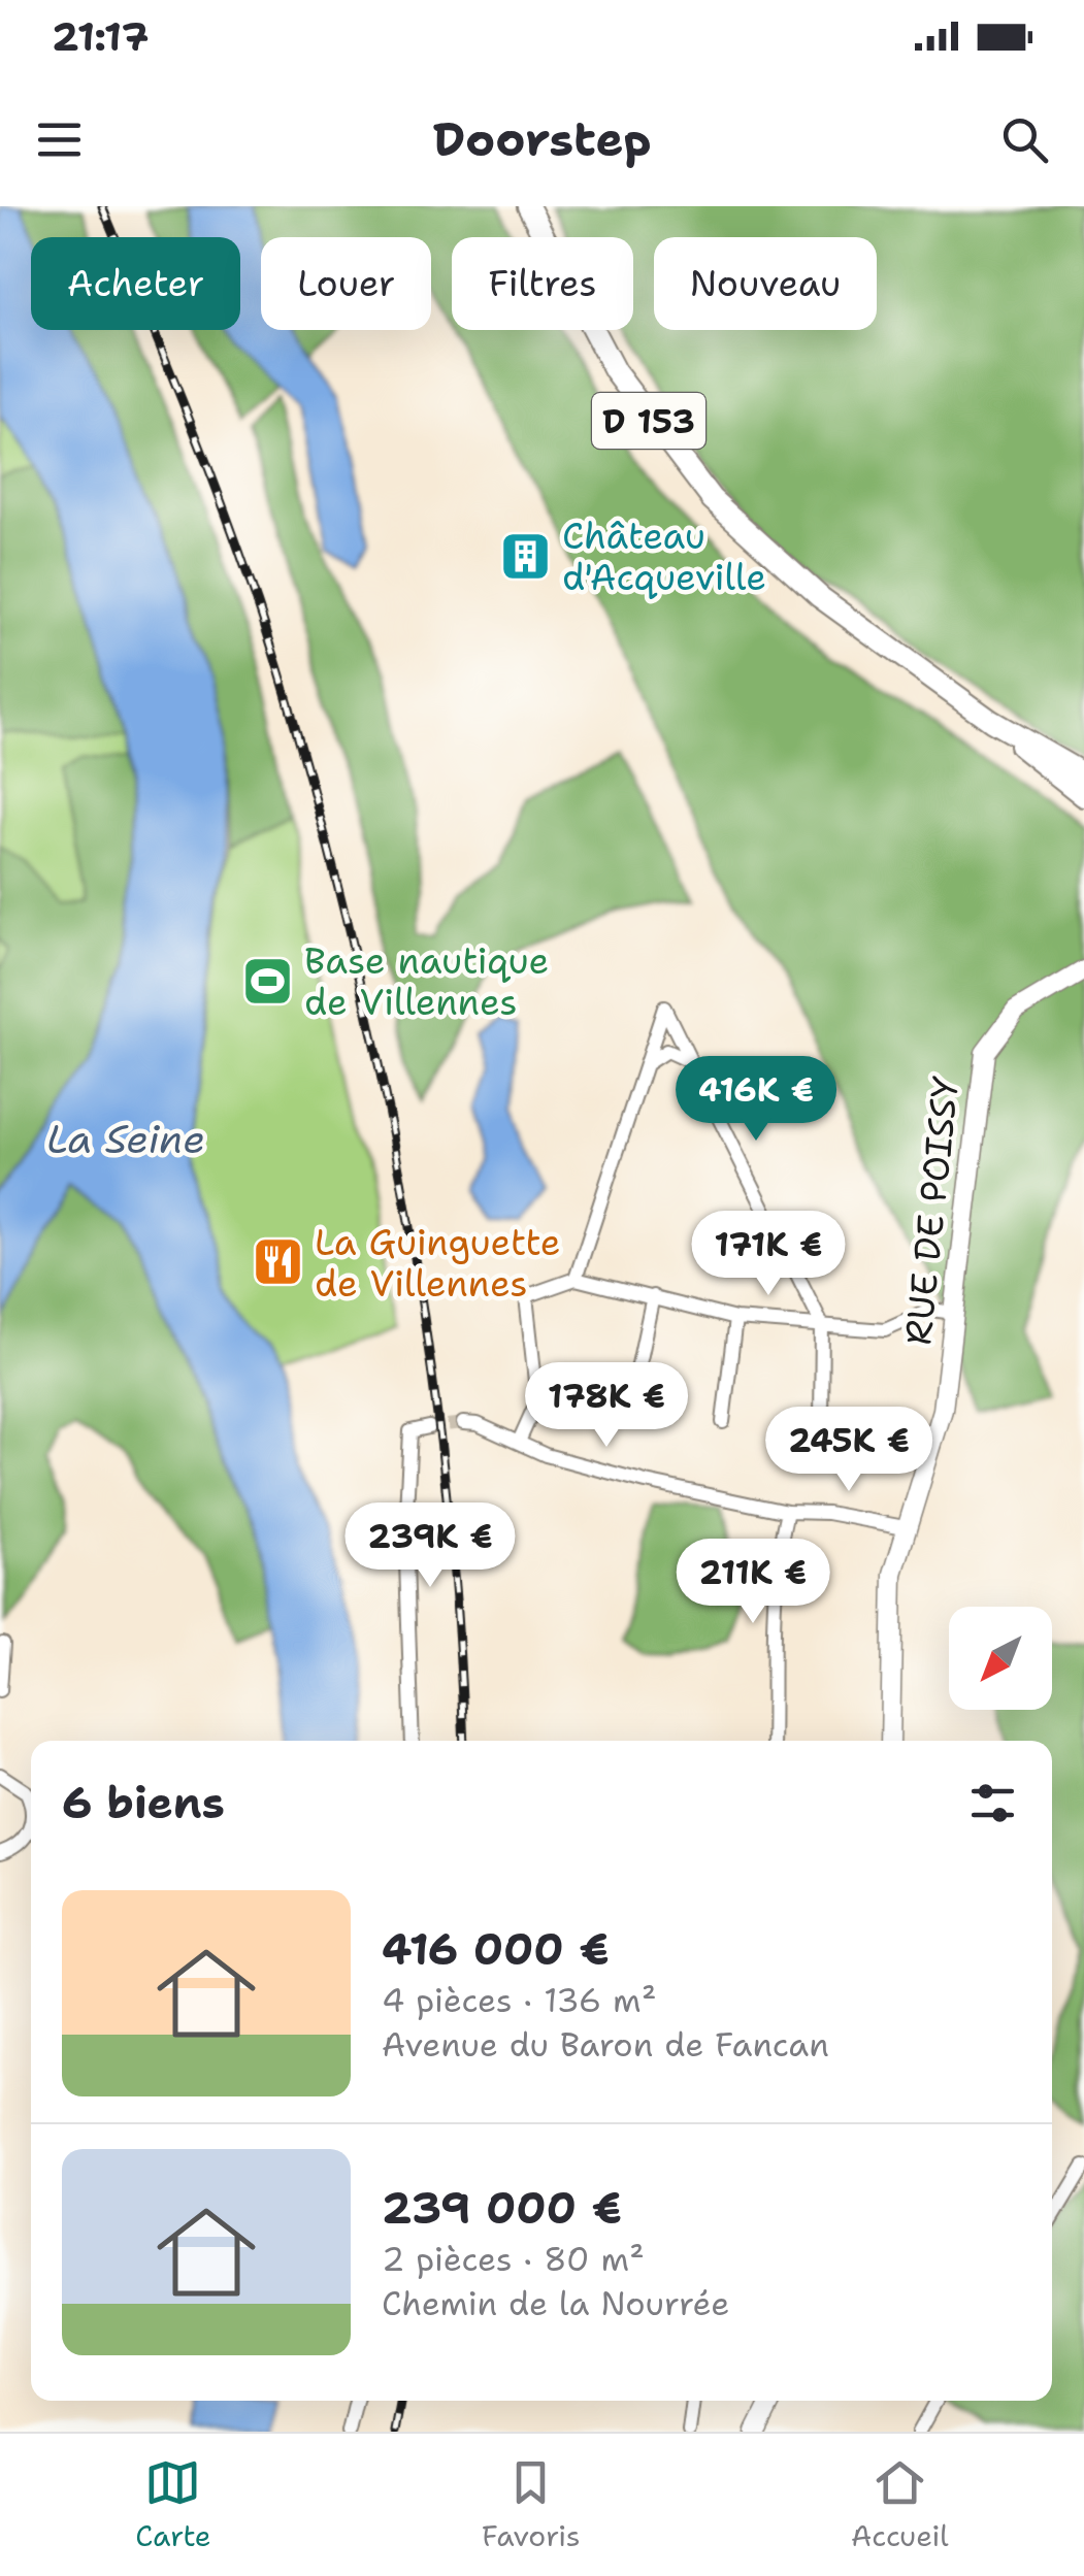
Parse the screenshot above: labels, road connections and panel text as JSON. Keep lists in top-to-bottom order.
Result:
{
  "streets": {
    "main road": ["D 153"],
    "street": ["RUE DE POISSY"]
  },
  "water": ["La Seine"],
  "places": {
    "building": ["Château d'Acqueville"],
    "sports": ["Base nautique de Villennes"],
    "restaurant": ["La Guinguette de Villennes"]
  },
  "north": "bottom left",
  "page": {
    "status": "21:17",
    "header": "Doorstep",
    "chip": [
      "Acheter",
      "Louer",
      "Filtres",
      "Nouveau"
    ],
    "price": [
      "416K €",
      "171K €",
      "178K €",
      "245K €",
      "239K €",
      "211K €"
    ],
    "heading": "6 biens",
    "list": [
      {
        "name": "416 000 €",
        "note": "4 pièces · 136 m² · Avenue du Baron de Fancan"
      },
      {
        "name": "239 000 €",
        "note": "2 pièces · 80 m² · Chemin de la Nourrée"
      }
    ],
    "tabs": ["Carte", "Favoris", "Accueil"]
  }
}
